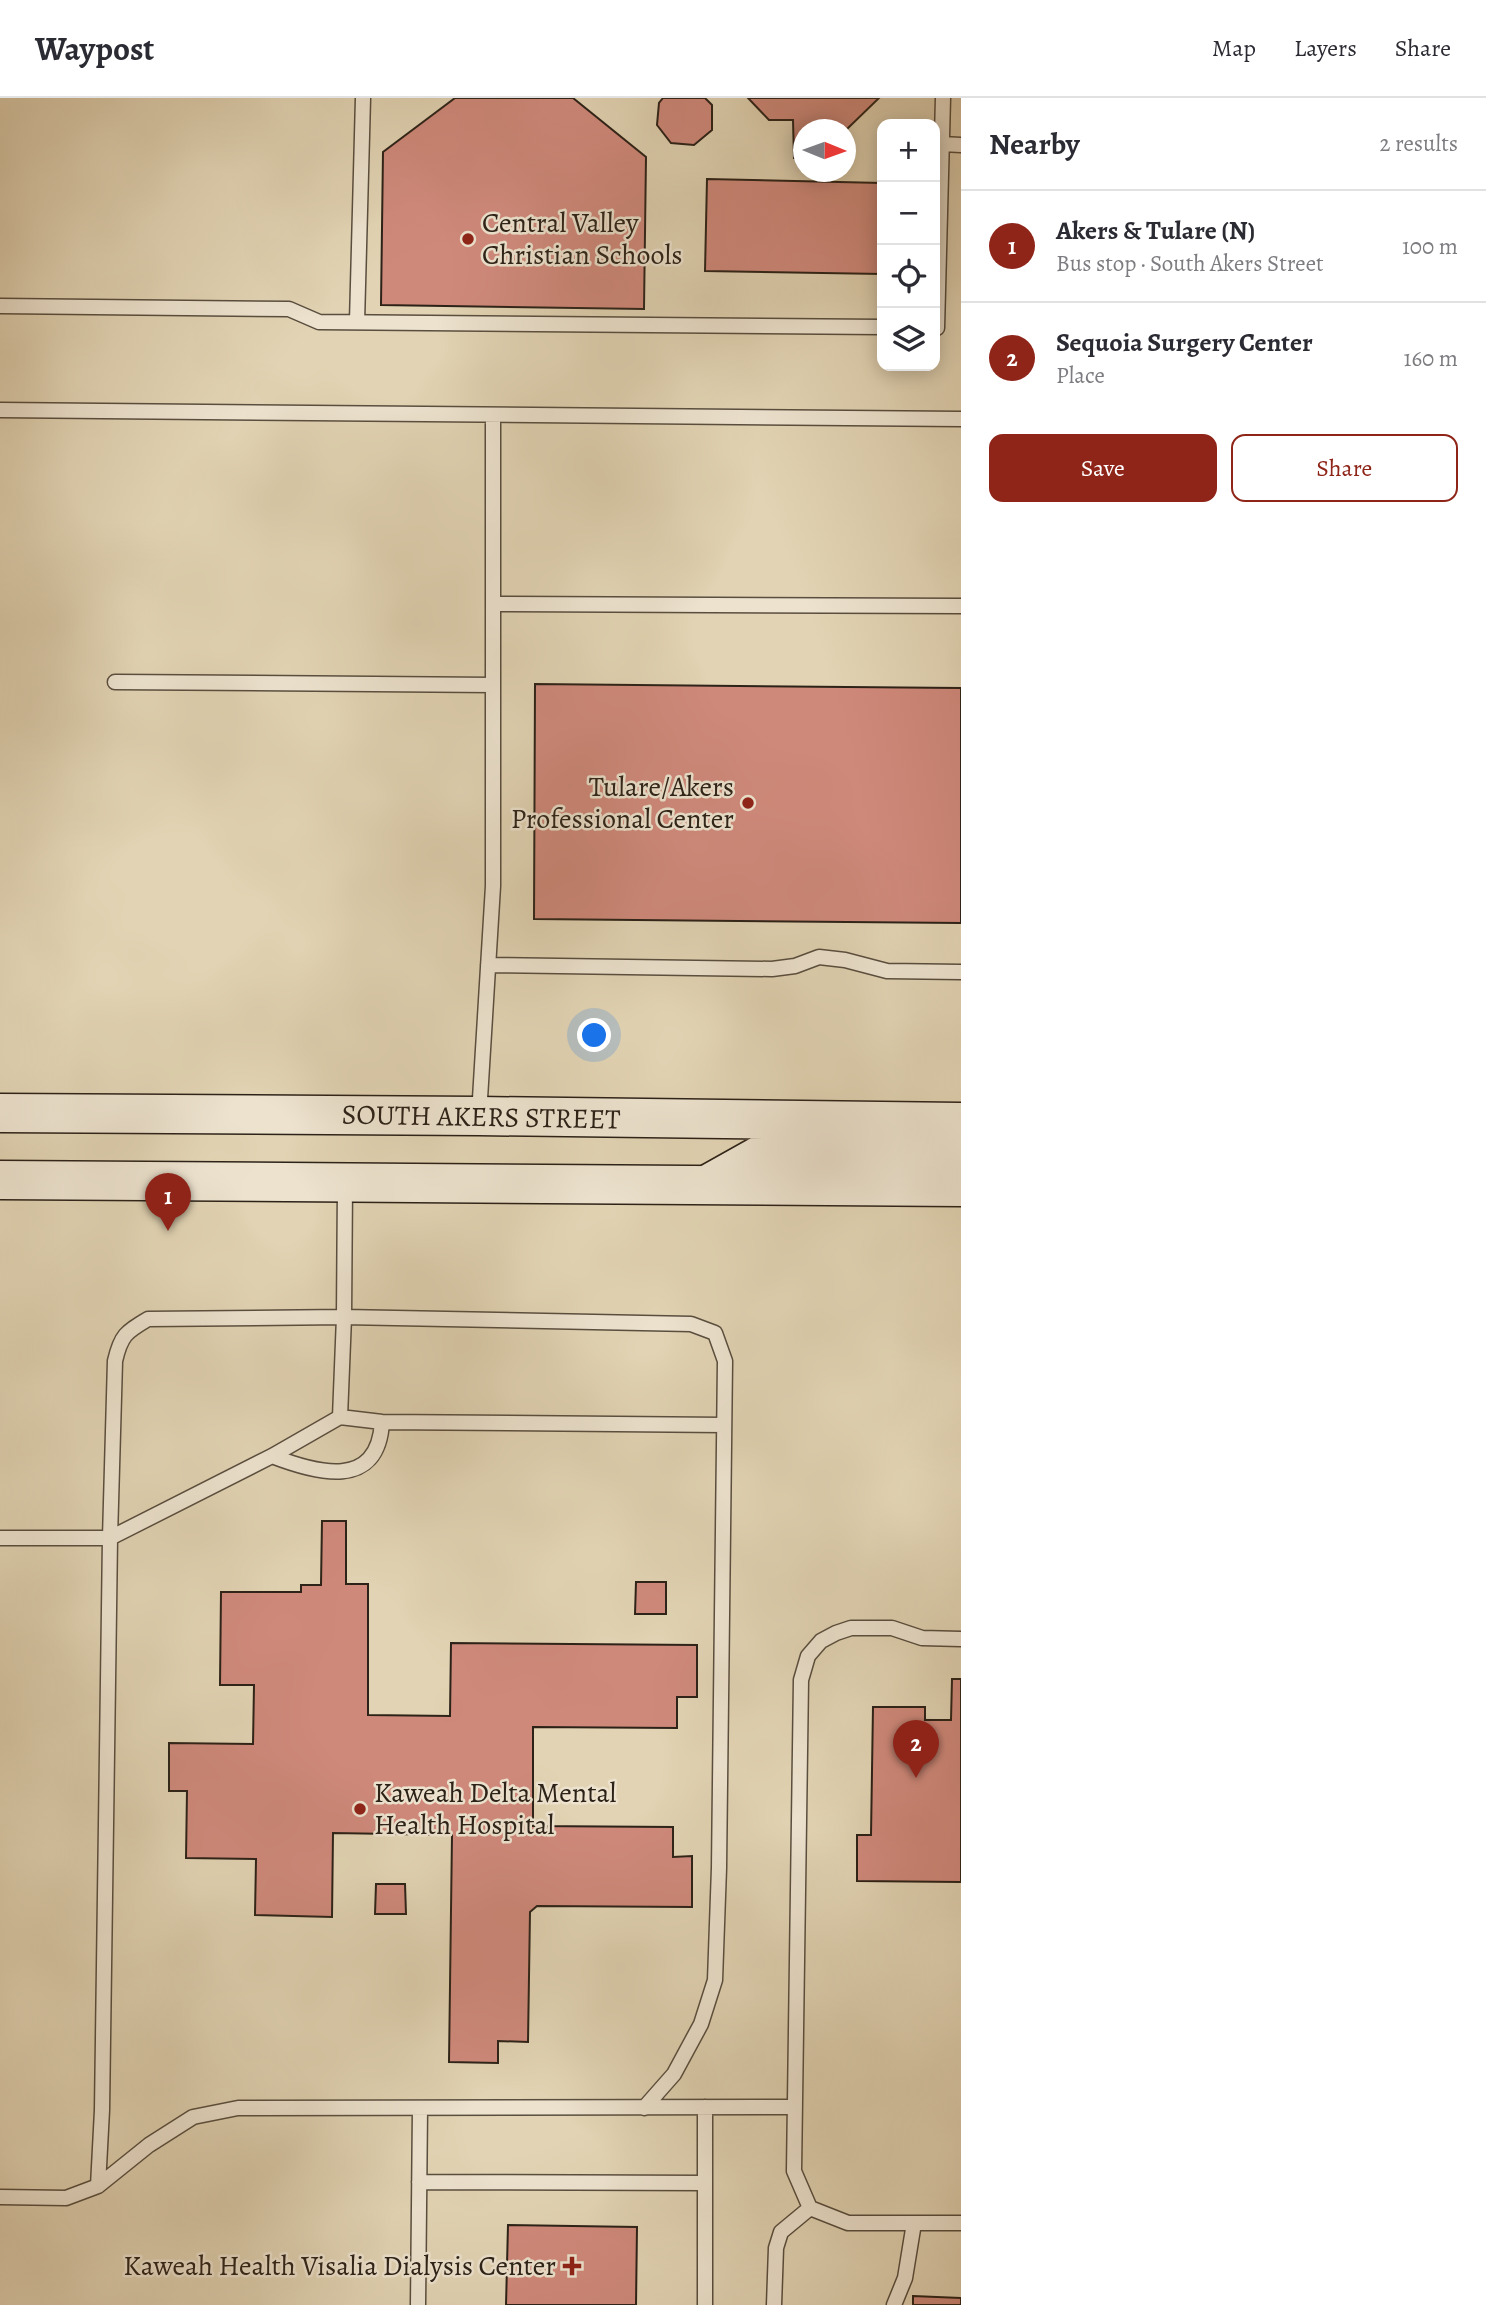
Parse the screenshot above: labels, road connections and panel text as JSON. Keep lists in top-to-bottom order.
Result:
{
  "streets": {
    "main road": ["SOUTH AKERS STREET"]
  },
  "places": {
    "other": ["Central Valley Christian Schools", "Tulare/Akers Professional Center", "Kaweah Delta Mental Health Hospital"],
    "health": ["Kaweah Health Visalia Dialysis Center"]
  },
  "north": "right",
  "page": {
    "header": "Waypost",
    "nav": ["Map", "Layers", "Share"],
    "heading": ["Nearby", "2 results"],
    "map_buttons": ["+", "−"],
    "list": [
      {
        "mark": "1",
        "name": "Akers & Tulare (N)",
        "note": "Bus stop · South Akers Street",
        "value": "100 m"
      },
      {
        "mark": "2",
        "name": "Sequoia Surgery Center",
        "note": "Place",
        "value": "160 m"
      }
    ],
    "buttons": ["Save", "Share"],
    "pins": ["1", "2"]
  }
}
